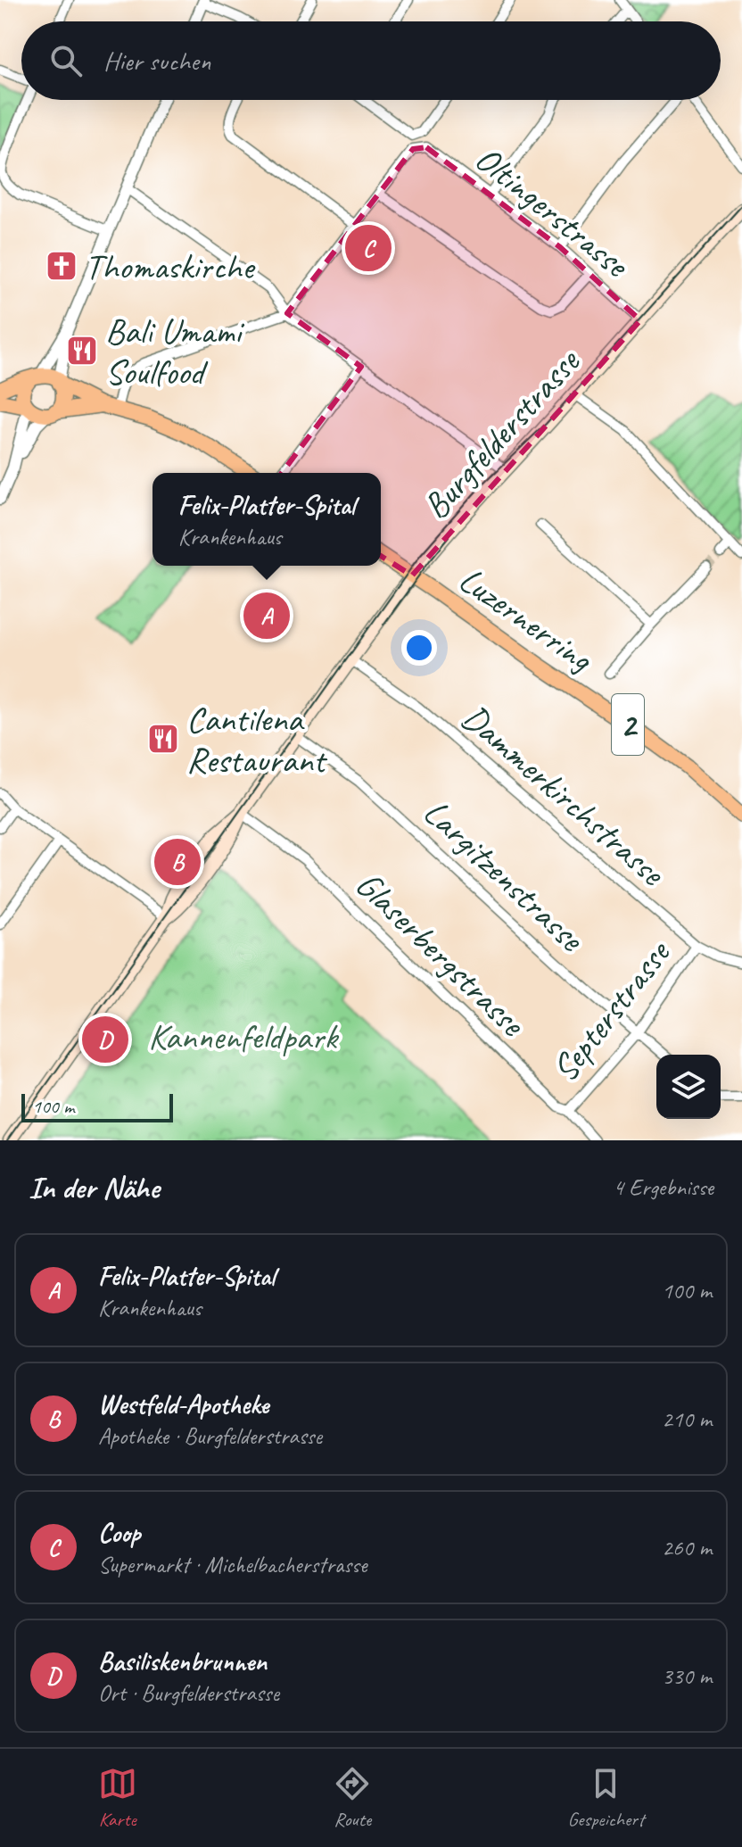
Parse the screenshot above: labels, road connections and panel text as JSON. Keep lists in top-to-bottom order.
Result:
{
  "streets": {
    "main road": ["Burgfelderstrasse", "Luzernerring", "2"],
    "street": [
      "Oltingerstrasse",
      "Dammerkirchstrasse",
      "Largitzenstrasse",
      "Glaserbergstrasse",
      "Septerstrasse"
    ]
  },
  "crossings": [
    ["Oltingerstrasse", "Burgfelderstrasse"],
    ["Burgfelderstrasse", "Luzernerring"],
    ["Burgfelderstrasse", "Dammerkirchstrasse"],
    ["Burgfelderstrasse", "Largitzenstrasse"],
    ["Burgfelderstrasse", "Glaserbergstrasse"],
    ["Dammerkirchstrasse", "Septerstrasse"],
    ["Largitzenstrasse", "Septerstrasse"],
    ["Glaserbergstrasse", "Septerstrasse"]
  ],
  "parks": ["Kannenfeldpark"],
  "places": {
    "church": ["Thomaskirche"],
    "restaurant": ["Bali Umami Soulfood", "Cantilena Restaurant"]
  },
  "scale_bar": "100 m",
  "page": {
    "search": "Hier suchen",
    "pins": [
      "C",
      "A",
      "B",
      "D"
    ],
    "popup": ["Felix-Platter-Spital", "Krankenhaus"],
    "scale": "100 m",
    "heading": ["In der Nähe", "4 Ergebnisse"],
    "list": [
      {
        "mark": "A",
        "name": "Felix-Platter-Spital",
        "note": "Krankenhaus",
        "value": "100 m"
      },
      {
        "mark": "B",
        "name": "Westfeld-Apotheke",
        "note": "Apotheke · Burgfelderstrasse",
        "value": "210 m"
      },
      {
        "mark": "C",
        "name": "Coop",
        "note": "Supermarkt · Michelbacherstrasse",
        "value": "260 m"
      },
      {
        "mark": "D",
        "name": "Basiliskenbrunnen",
        "note": "Ort · Burgfelderstrasse",
        "value": "330 m"
      }
    ],
    "nav": ["Karte", "Route", "Gespeichert"]
  }
}
